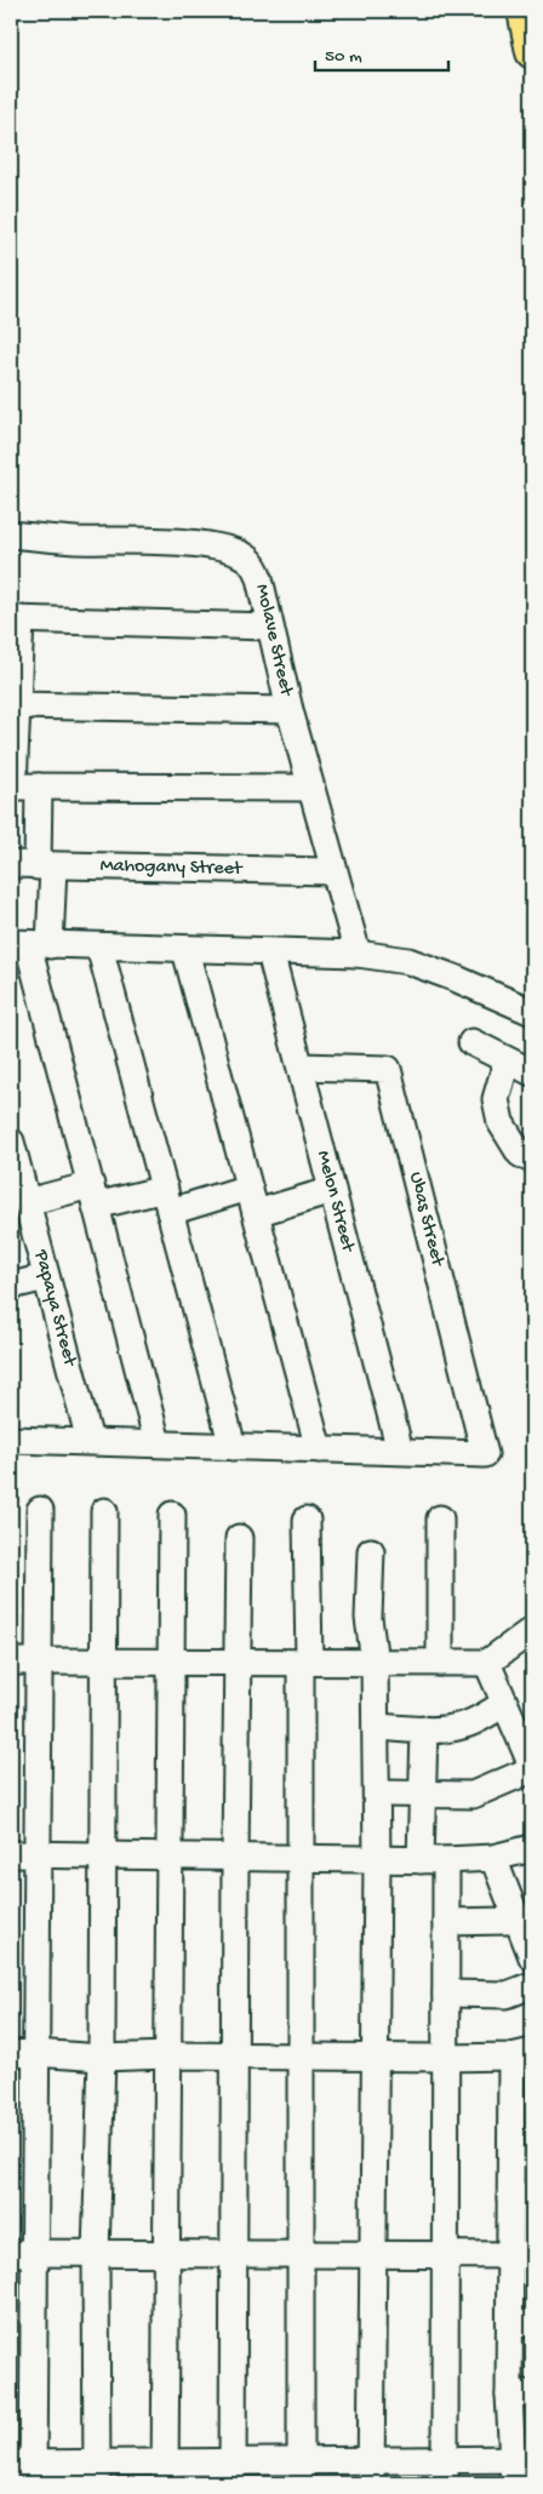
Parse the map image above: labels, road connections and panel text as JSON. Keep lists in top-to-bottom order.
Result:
{
  "streets": {
    "street": [
      "Molave Street",
      "Mahogany Street",
      "Melon Street",
      "Ubas Street",
      "Papaya Street"
    ]
  },
  "crossings": [
    ["Molave Street", "Mahogany Street"],
    ["Melon Street", "Ubas Street"]
  ],
  "scale_bar": "50 m"
}
